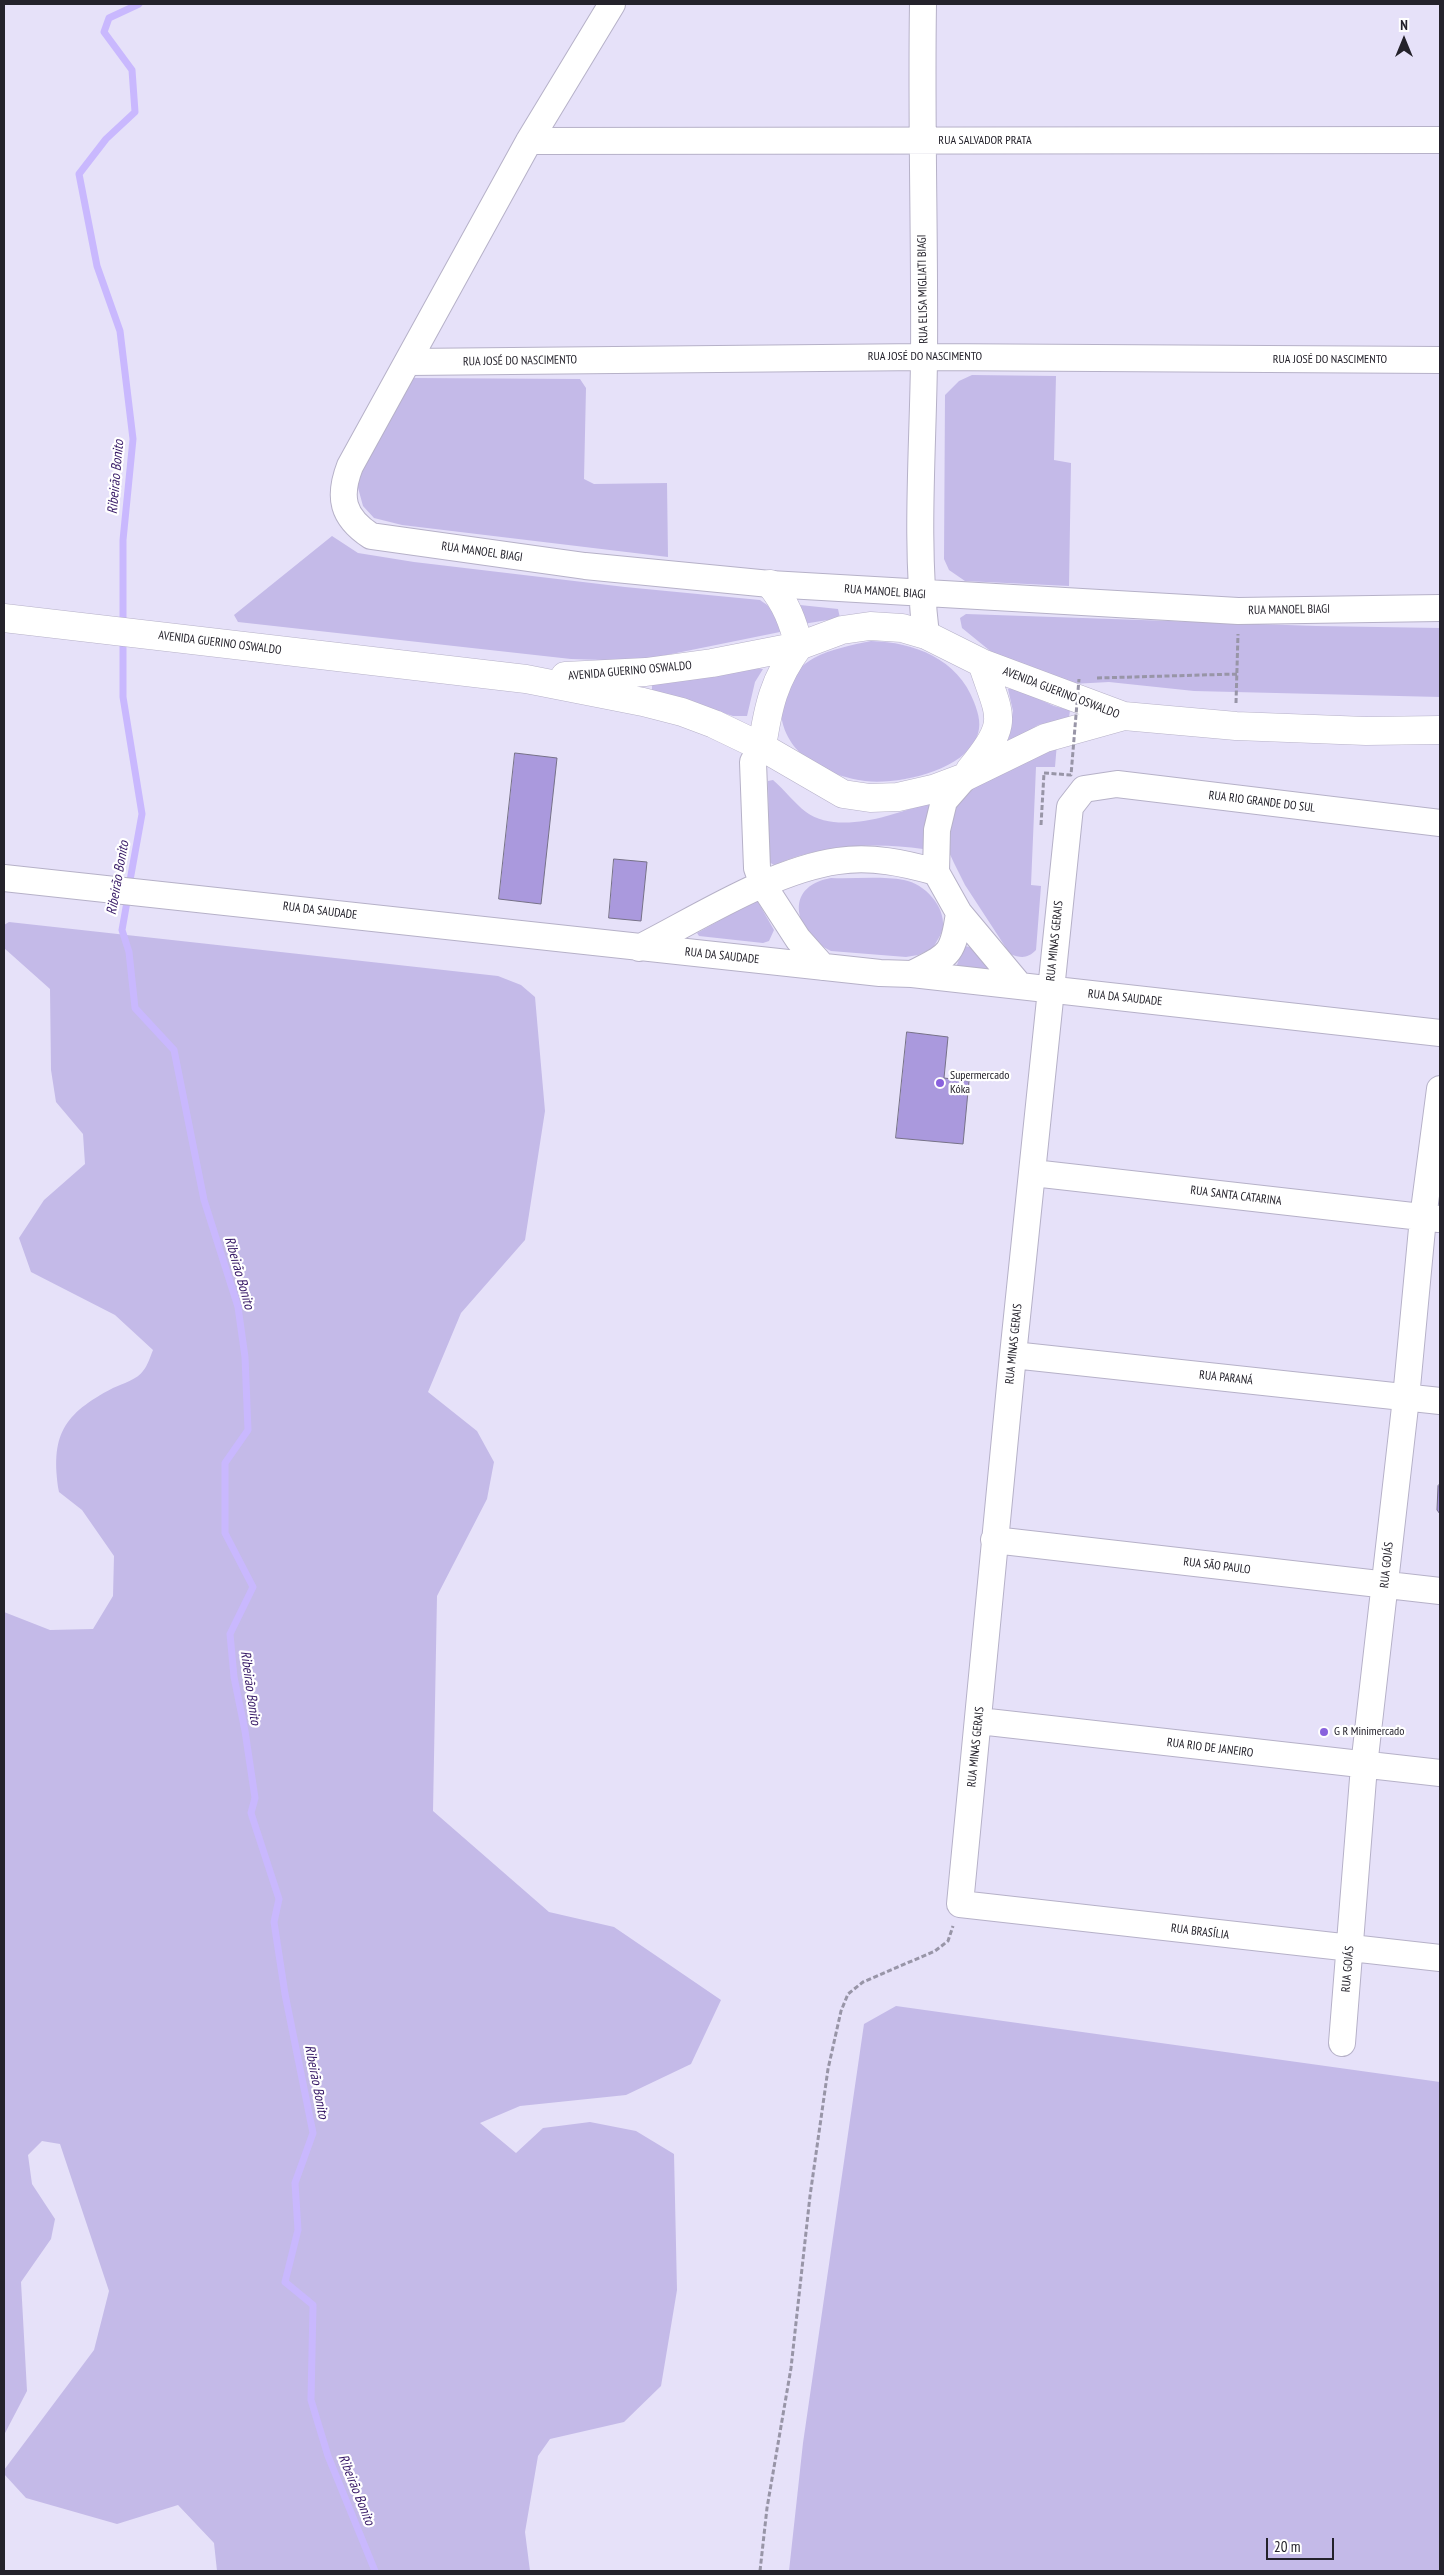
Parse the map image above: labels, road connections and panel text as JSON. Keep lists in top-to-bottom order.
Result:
{
  "streets": {
    "main road": ["AVENIDA GUERINO OSWALDO"],
    "street": [
      "RUA SALVADOR PRATA",
      "RUA ELISA MIGLIATI BIAGI",
      "RUA JOSÉ DO NASCIMENTO",
      "RUA MANOEL BIAGI",
      "RUA RIO GRANDE DO SUL",
      "RUA DA SAUDADE",
      "RUA MINAS GERAIS",
      "RUA SANTA CATARINA",
      "RUA PARANÁ",
      "RUA GOIÁS",
      "RUA SÃO PAULO",
      "RUA RIO DE JANEIRO",
      "RUA BRASÍLIA"
    ]
  },
  "crossings": [
    ["RUA SALVADOR PRATA", "RUA ELISA MIGLIATI BIAGI"],
    ["RUA ELISA MIGLIATI BIAGI", "RUA JOSÉ DO NASCIMENTO"],
    ["RUA ELISA MIGLIATI BIAGI", "RUA MANOEL BIAGI"],
    ["RUA ELISA MIGLIATI BIAGI", "AVENIDA GUERINO OSWALDO"],
    ["RUA JOSÉ DO NASCIMENTO", "RUA MANOEL BIAGI"],
    ["RUA RIO GRANDE DO SUL", "RUA MINAS GERAIS"],
    ["RUA DA SAUDADE", "RUA MINAS GERAIS"],
    ["RUA MINAS GERAIS", "RUA SANTA CATARINA"],
    ["RUA MINAS GERAIS", "RUA PARANÁ"],
    ["RUA MINAS GERAIS", "RUA SÃO PAULO"],
    ["RUA MINAS GERAIS", "RUA RIO DE JANEIRO"],
    ["RUA MINAS GERAIS", "RUA BRASÍLIA"],
    ["RUA SANTA CATARINA", "RUA GOIÁS"],
    ["RUA PARANÁ", "RUA GOIÁS"],
    ["RUA GOIÁS", "RUA SÃO PAULO"],
    ["RUA GOIÁS", "RUA RIO DE JANEIRO"],
    ["RUA GOIÁS", "RUA BRASÍLIA"]
  ],
  "water": ["Ribeirão Bonito"],
  "places": ["Supermercado Kóka", "G R Minimercado"],
  "scale_bar": "20 m",
  "north": "top"
}
